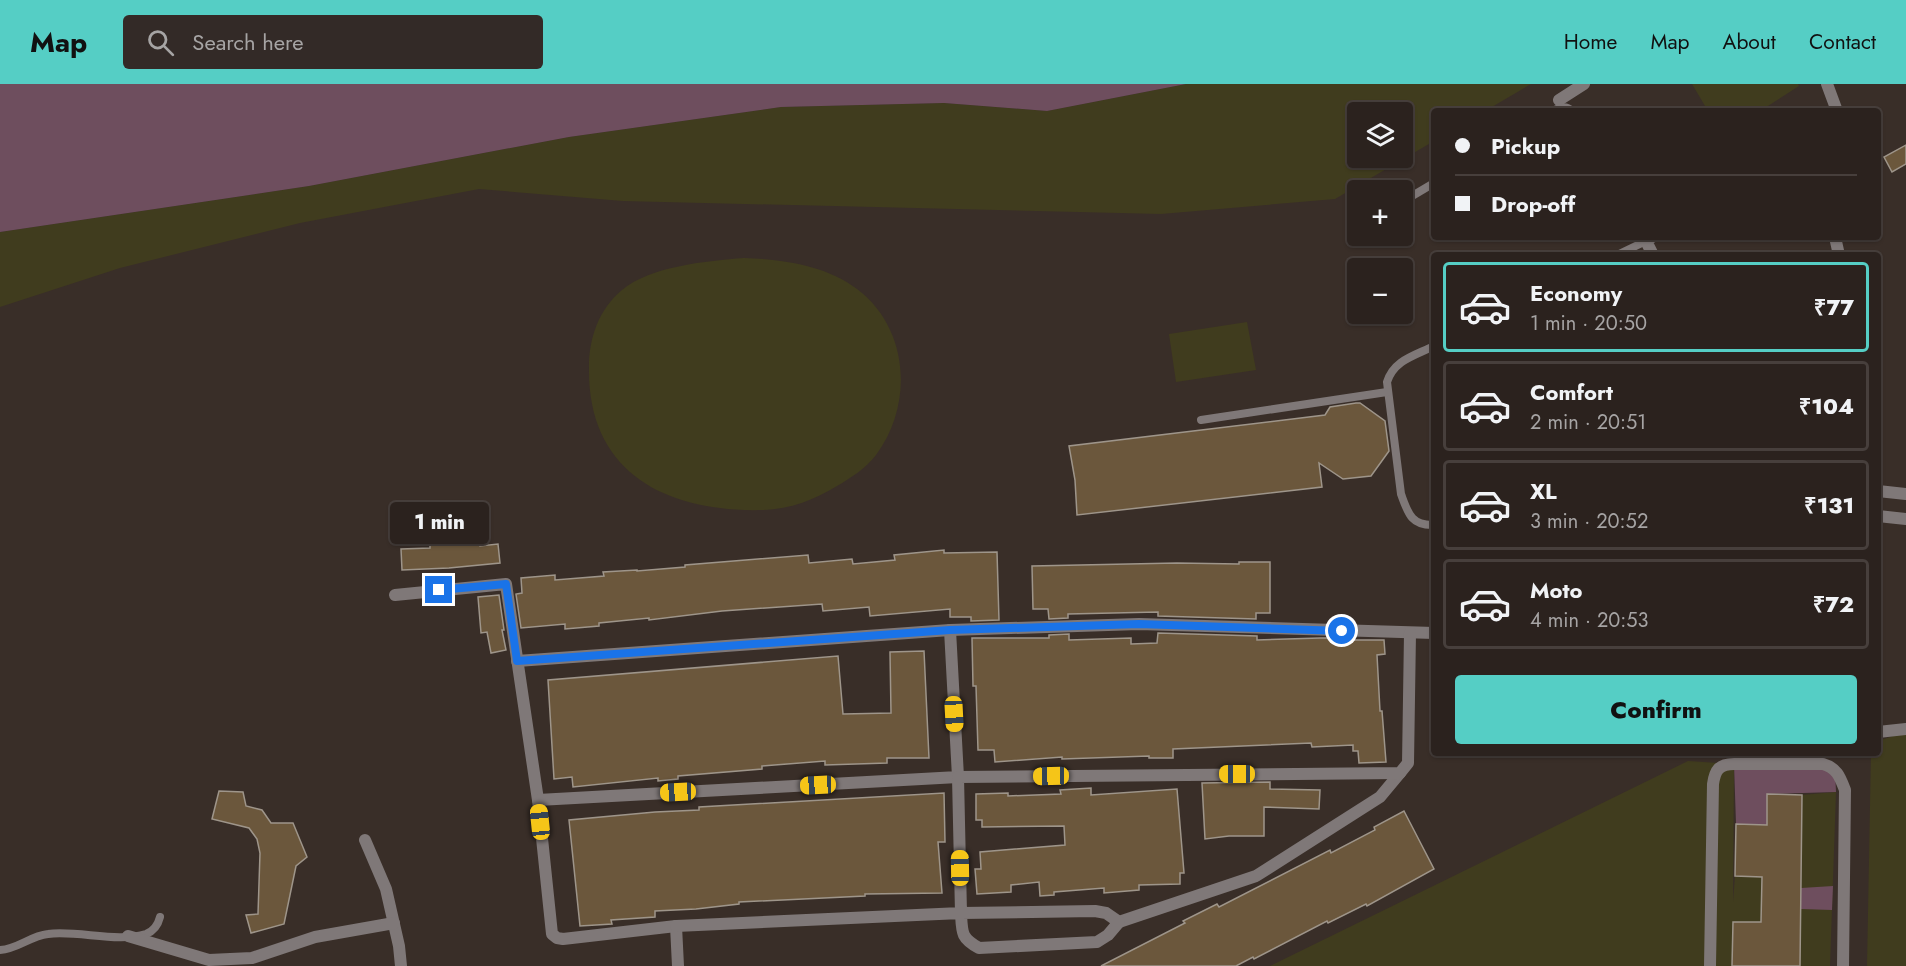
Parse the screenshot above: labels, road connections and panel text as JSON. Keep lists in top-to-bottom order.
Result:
{
  "page": {
    "header": "Map",
    "search": "Search here",
    "nav": [
      "Home",
      "Map",
      "About",
      "Contact"
    ],
    "map_buttons": ["+", "−"],
    "banner": ["Pickup", "Drop-off"],
    "list": [
      {
        "name": "Economy",
        "note": "1 min · 20:50",
        "value": "₹77"
      },
      {
        "name": "Comfort",
        "note": "2 min · 20:51",
        "value": "₹104"
      },
      {
        "name": "XL",
        "note": "3 min · 20:52",
        "value": "₹131"
      },
      {
        "name": "Moto",
        "note": "4 min · 20:53",
        "value": "₹72"
      }
    ],
    "bubble": "1 min",
    "buttons": "Confirm"
  }
}
